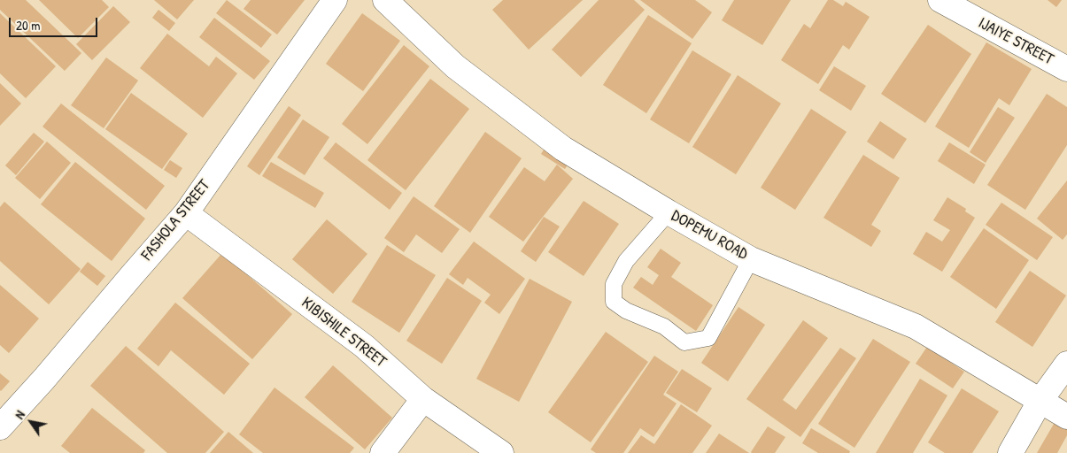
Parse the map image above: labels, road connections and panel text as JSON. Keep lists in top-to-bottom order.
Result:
{
  "streets": {
    "street": [
      "IJAIYE STREET",
      "FASHOLA STREET",
      "DOPEMU ROAD",
      "KIBISHILE STREET"
    ]
  },
  "crossings": [
    ["FASHOLA STREET", "KIBISHILE STREET"]
  ],
  "scale_bar": "20 m",
  "north": "top left"
}
